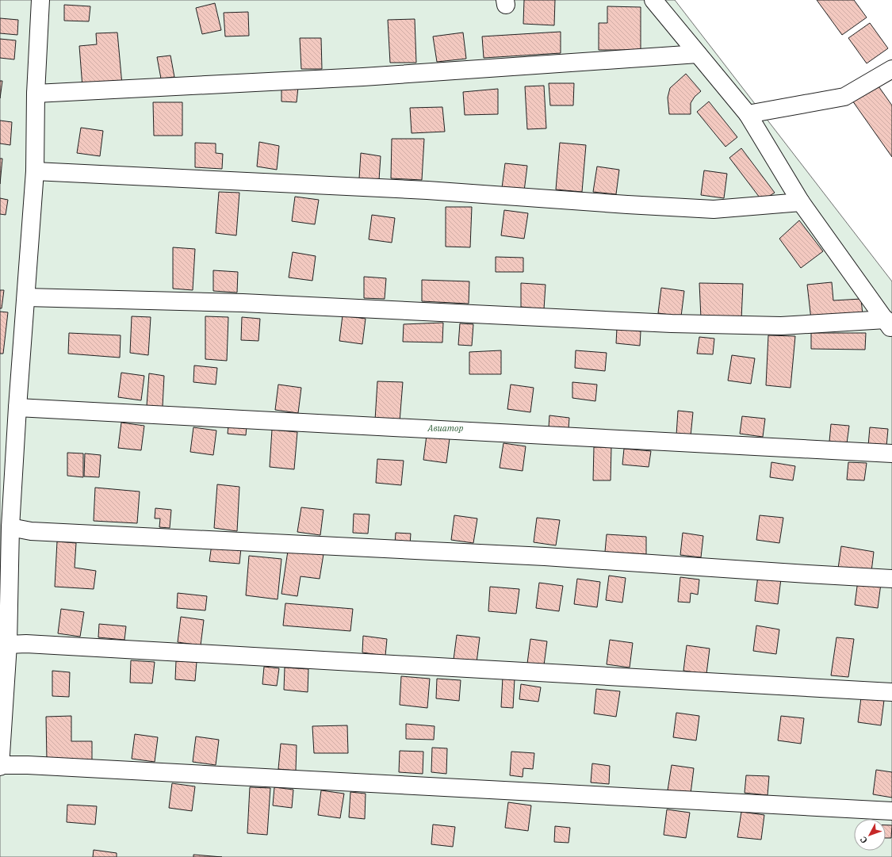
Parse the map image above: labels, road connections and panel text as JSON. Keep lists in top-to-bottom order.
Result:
{
  "parks": ["Авиатор"],
  "north": "bottom left"
}
